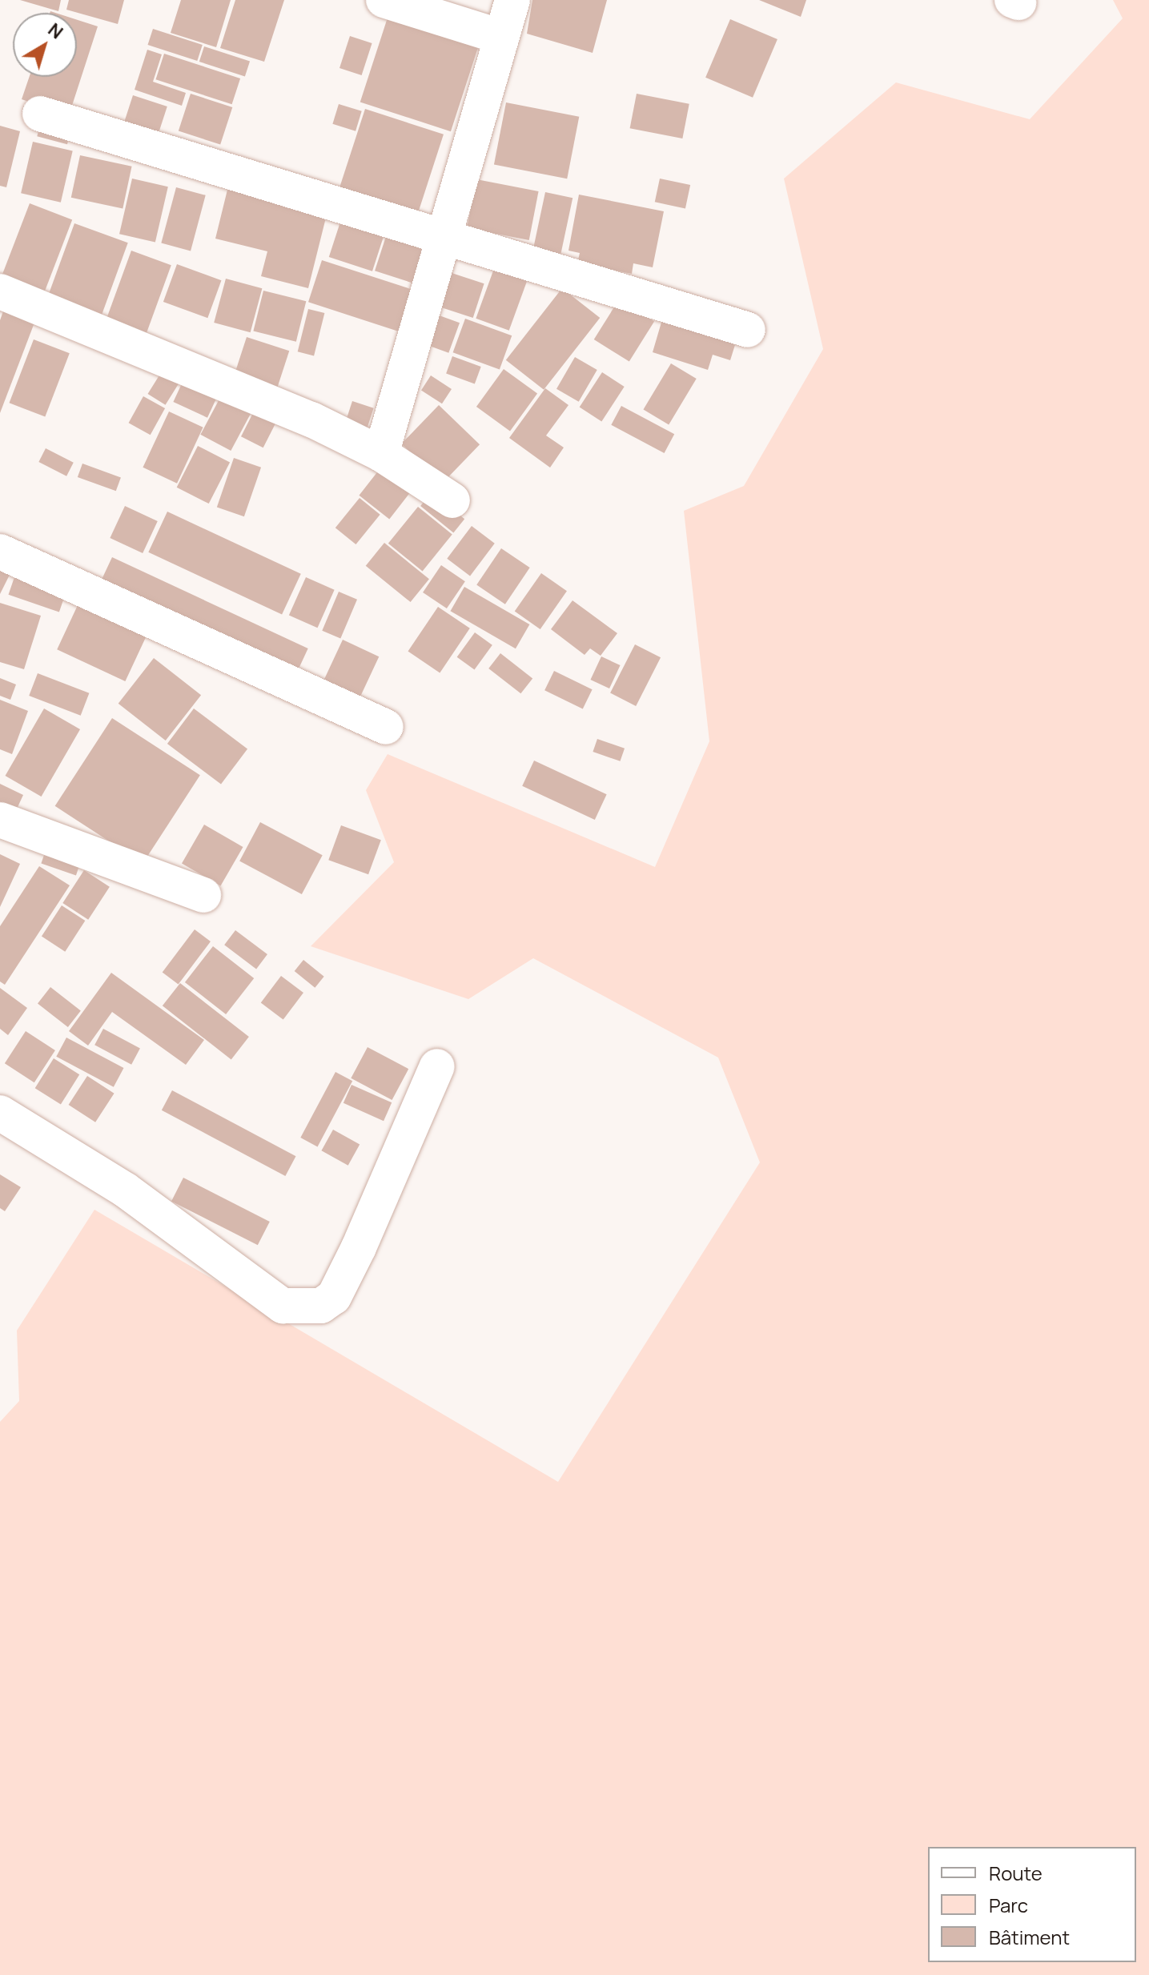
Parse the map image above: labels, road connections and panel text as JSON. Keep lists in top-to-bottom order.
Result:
{
  "legend": ["Route", "Parc", "Bâtiment"],
  "north": "top right"
}
